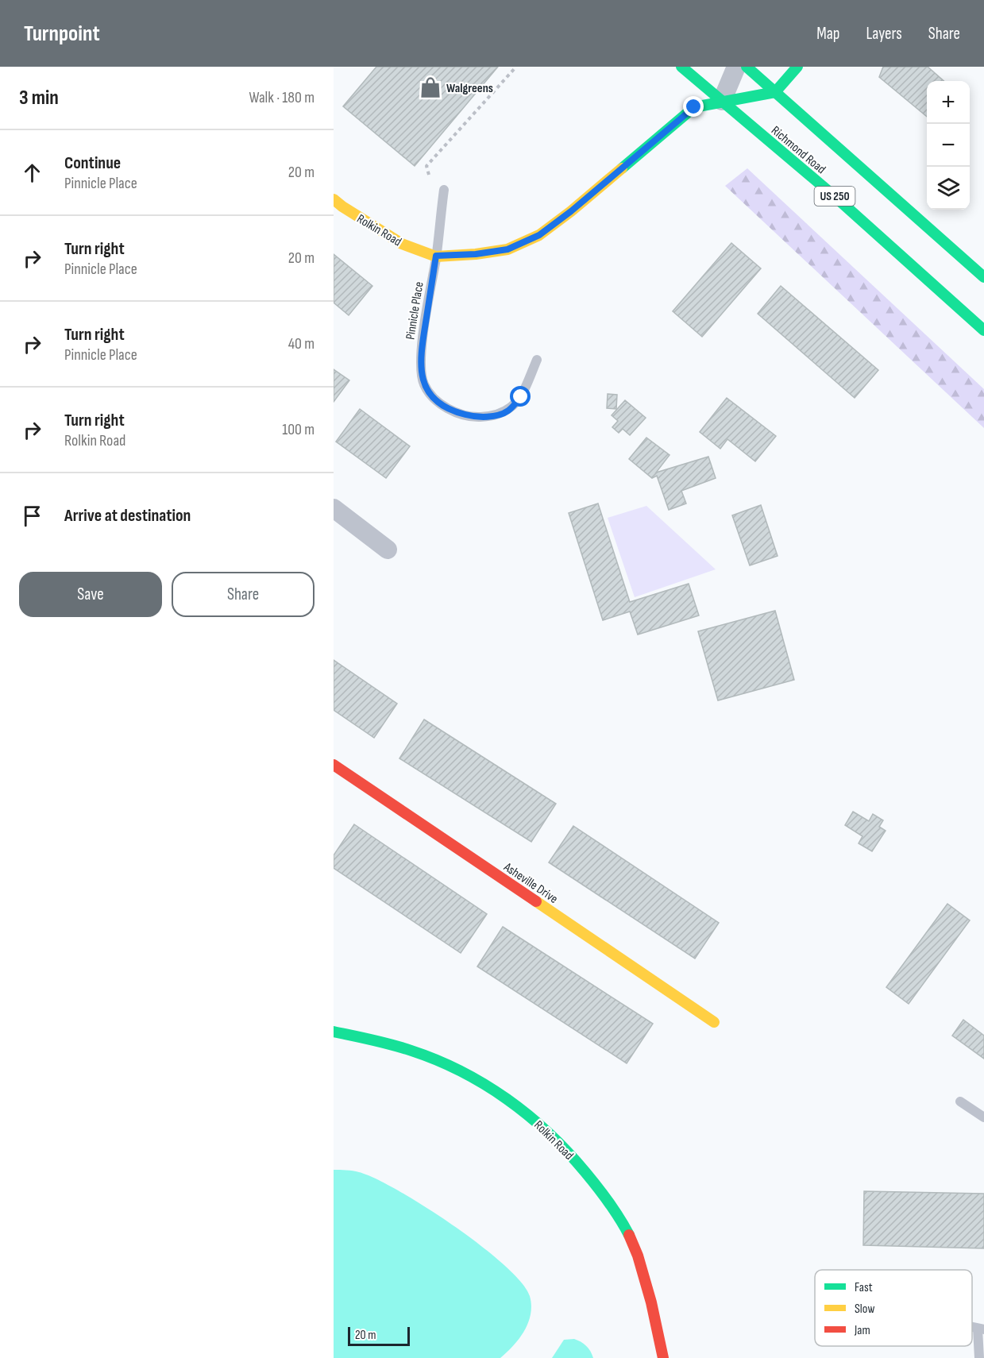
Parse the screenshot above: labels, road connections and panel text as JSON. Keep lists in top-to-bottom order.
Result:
{
  "streets": {
    "main road": [
      "Richmond Road",
      "US 250",
      "Rolkin Road",
      "Asheville Drive"
    ],
    "lane": ["Pinnicle Place"]
  },
  "crossings": [
    ["Richmond Road", "Rolkin Road"],
    ["Rolkin Road", "Pinnicle Place"]
  ],
  "places": {
    "shop": ["Walgreens"]
  },
  "legend": ["Fast", "Slow", "Jam"],
  "scale_bar": "20 m",
  "page": {
    "header": "Turnpoint",
    "nav": ["Map", "Layers", "Share"],
    "heading": ["3 min", "Walk · 180 m"],
    "map_buttons": ["+", "−"],
    "list": [
      ["Continue", "Pinnicle Place", "20 m"],
      ["Turn right", "Pinnicle Place", "20 m"],
      ["Turn right", "Pinnicle Place", "40 m"],
      ["Turn right", "Rolkin Road", "100 m"],
      "Arrive at destination"
    ],
    "buttons": ["Save", "Share"],
    "scale": "20 m"
  }
}
